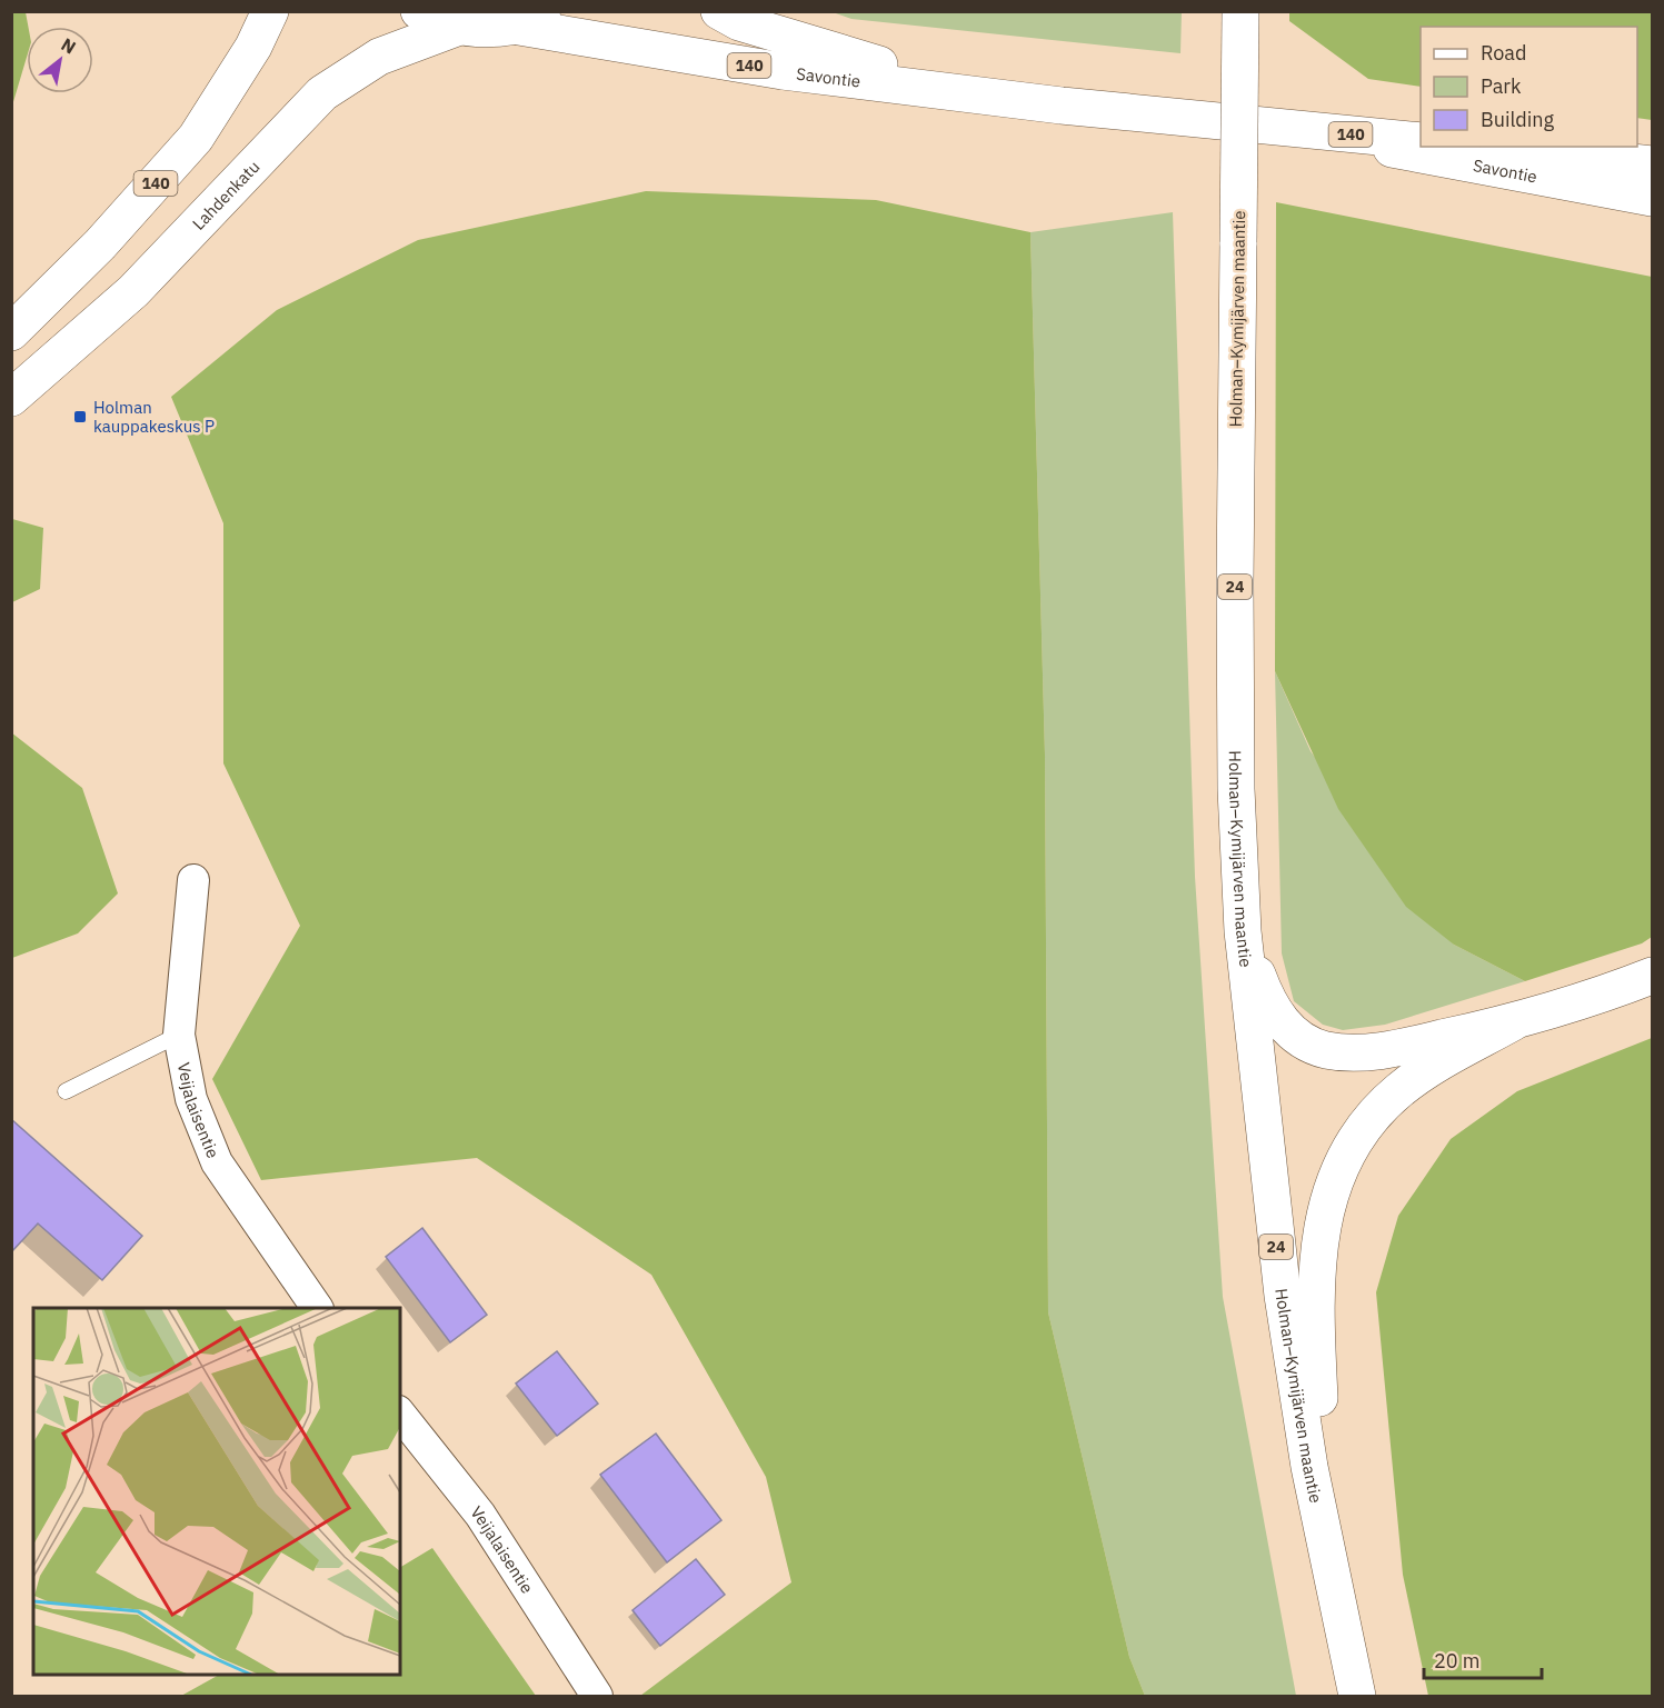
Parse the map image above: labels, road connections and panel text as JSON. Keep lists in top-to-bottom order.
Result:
{
  "streets": {
    "main road": [
      "140",
      "Savontie",
      "Lahdenkatu",
      "Holman–Kymijärven maantie",
      "24"
    ],
    "street": ["Veijalaisentie"]
  },
  "crossings": [
    ["140", "Savontie"],
    ["140", "Lahdenkatu"]
  ],
  "places": {
    "transit": ["Holman kauppakeskus P"]
  },
  "legend": ["Road", "Park", "Building"],
  "scale_bar": "20 m",
  "north": "top right"
}
